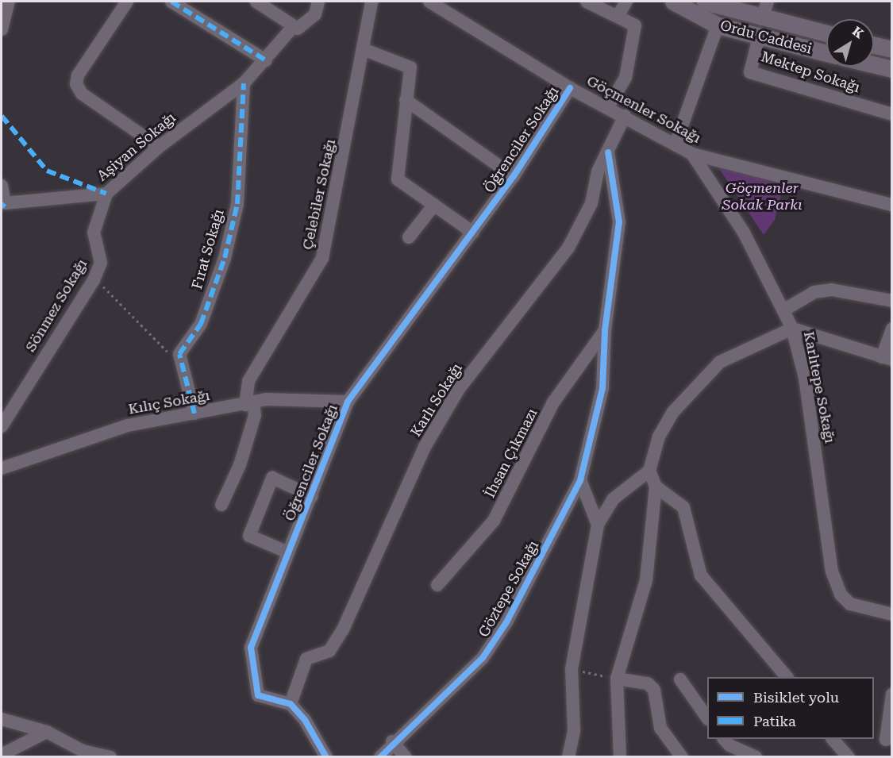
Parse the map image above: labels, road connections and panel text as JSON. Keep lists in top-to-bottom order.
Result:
{
  "streets": {
    "main road": ["Ordu Caddesi"],
    "street": [
      "Mektep Sokağı",
      "Göçmenler Sokağı",
      "Öğrenciler Sokağı",
      "Aşiyan Sokağı",
      "Çelebiler Sokağı",
      "Fırat Sokağı",
      "Sönmez Sokağı",
      "Karlıtepe Sokağı",
      "Karlı Sokağı",
      "Kılıç Sokağı",
      "İhsan Çıkmazı",
      "Göztepe Sokağı"
    ]
  },
  "crossings": [
    ["Ordu Caddesi", "Mektep Sokağı"],
    ["Göçmenler Sokağı", "Öğrenciler Sokağı"],
    ["Göçmenler Sokağı", "Karlıtepe Sokağı"],
    ["Göçmenler Sokağı", "Karlı Sokağı"],
    ["Öğrenciler Sokağı", "Karlı Sokağı"],
    ["Öğrenciler Sokağı", "Kılıç Sokağı"],
    ["Aşiyan Sokağı", "Fırat Sokağı"],
    ["Aşiyan Sokağı", "Sönmez Sokağı"],
    ["Çelebiler Sokağı", "Kılıç Sokağı"],
    ["Karlı Sokağı", "Göztepe Sokağı"],
    ["İhsan Çıkmazı", "Göztepe Sokağı"]
  ],
  "parks": ["Göçmenler Sokak Parkı"],
  "legend": ["Bisiklet yolu", "Patika"],
  "north": "top right"
}
